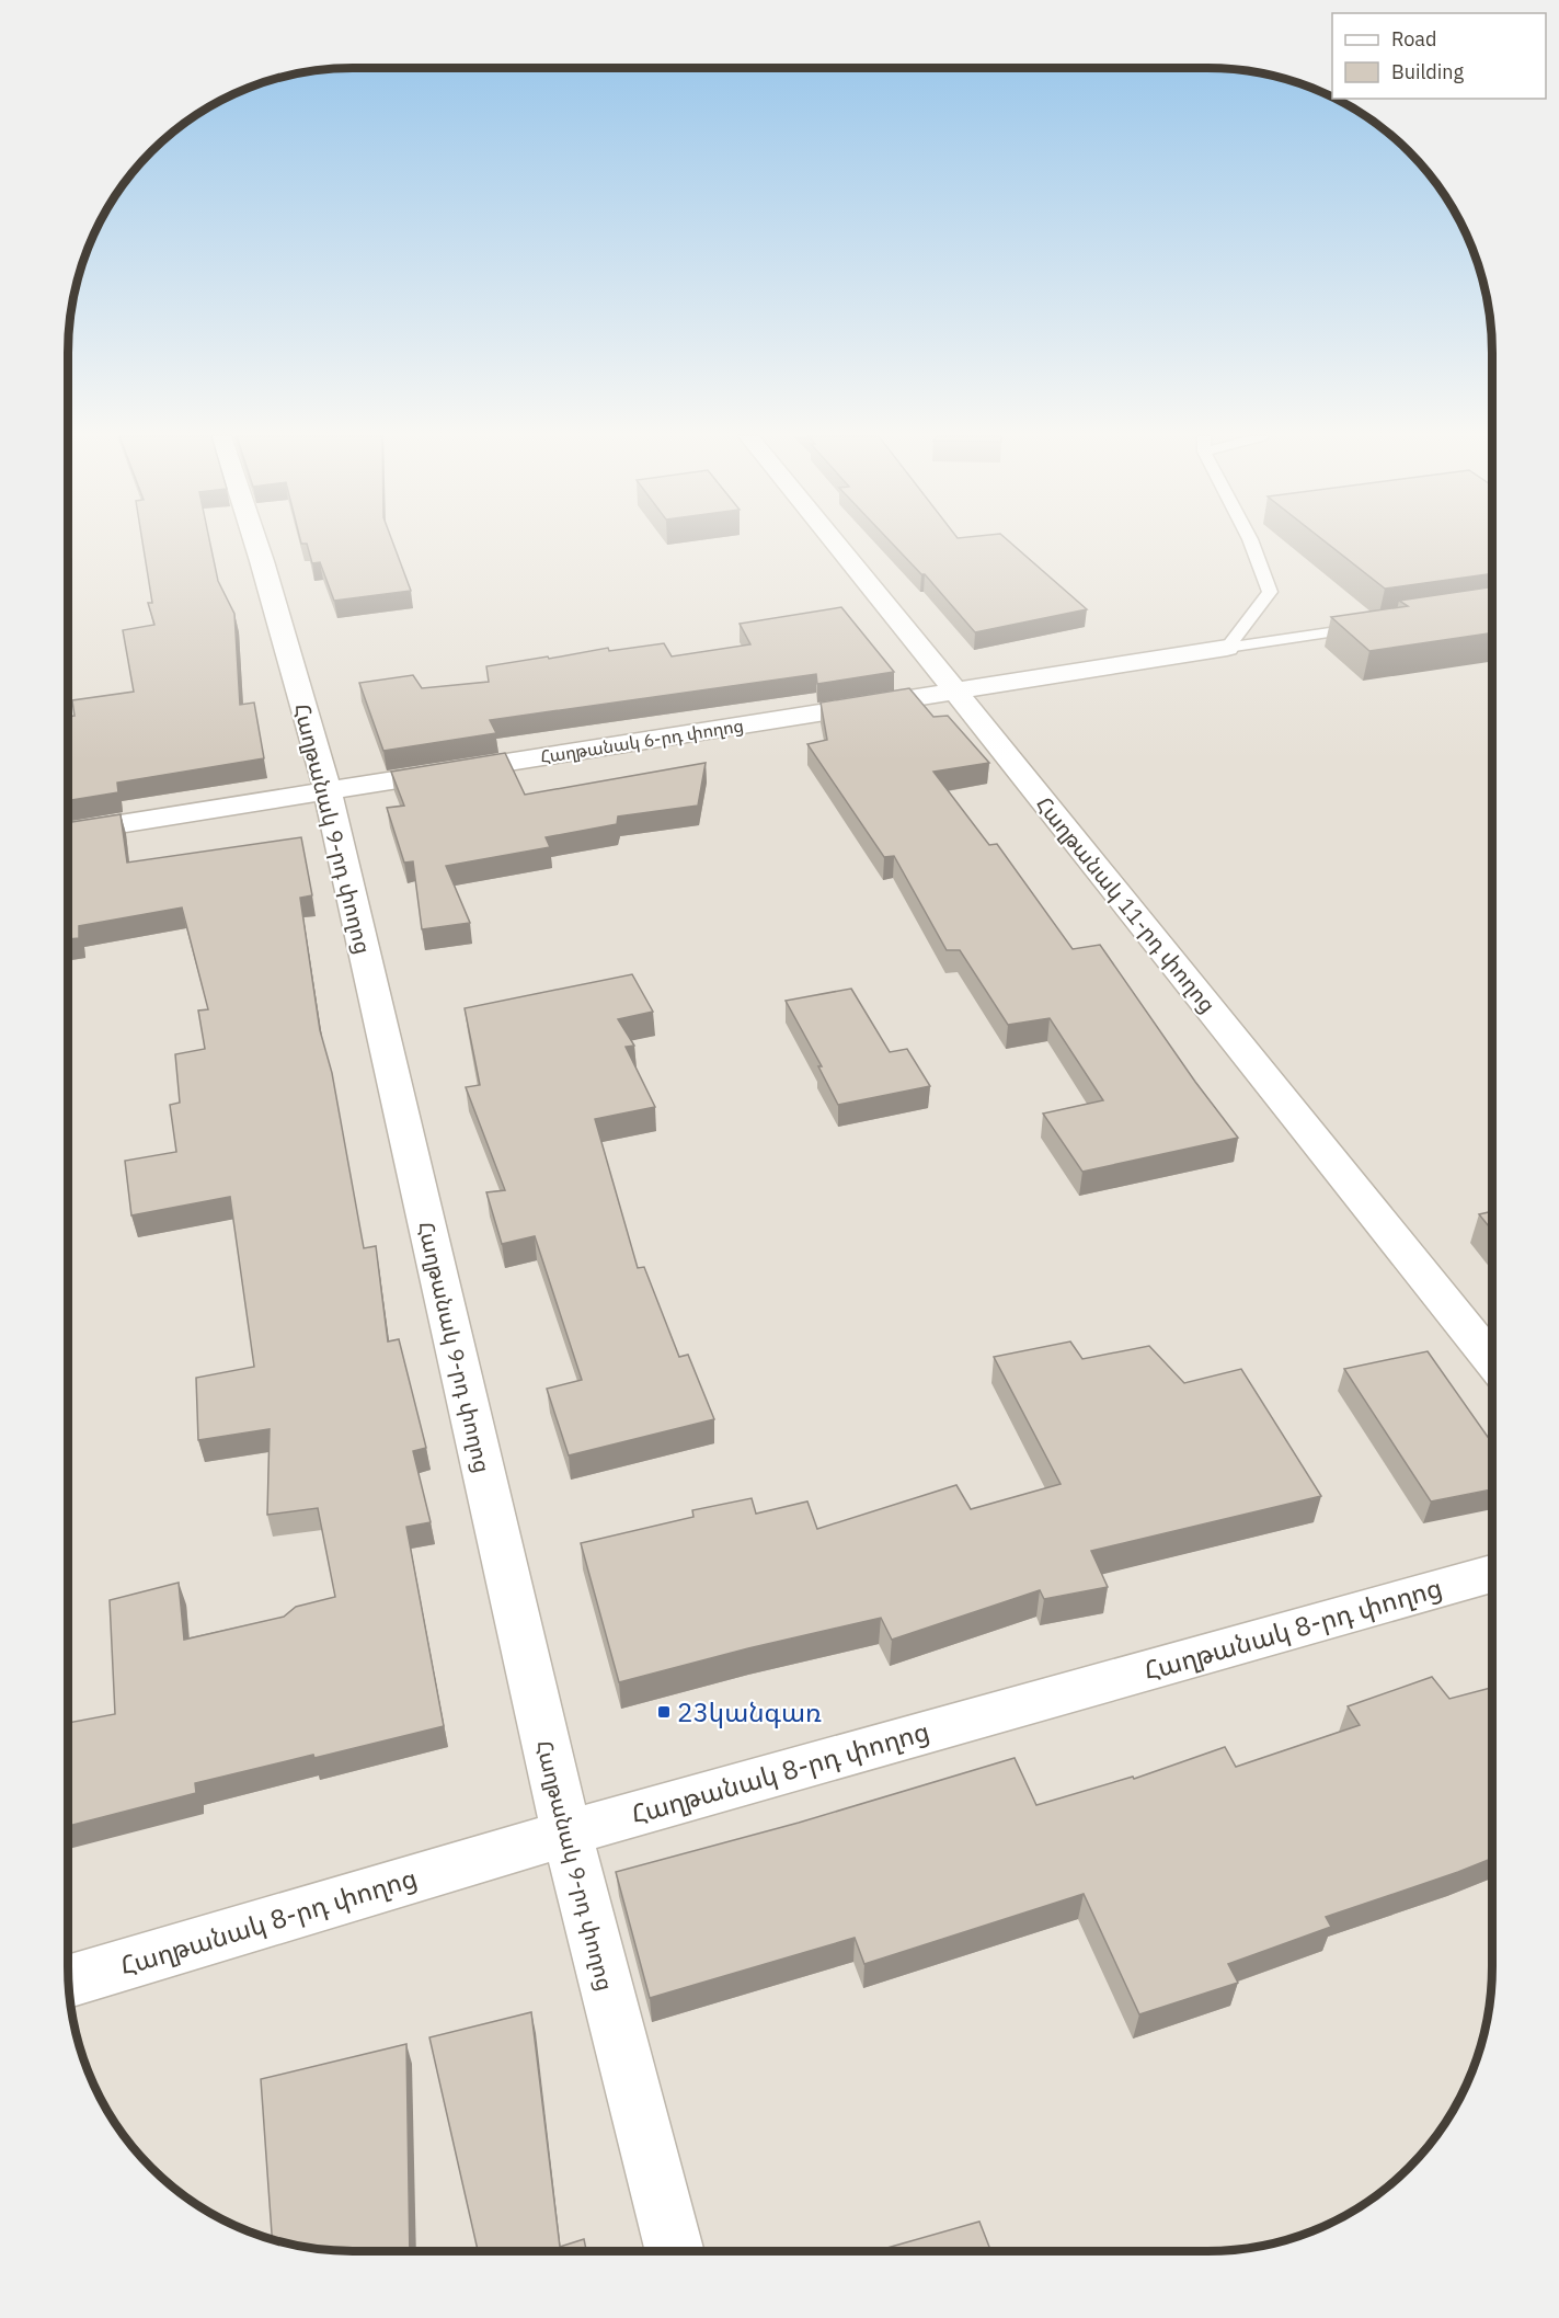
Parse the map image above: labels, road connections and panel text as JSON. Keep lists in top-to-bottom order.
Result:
{
  "streets": {
    "street": [
      "Հաղթանակ 6-րդ փողոց",
      "Հաղթանակ 9-րդ փողոց",
      "Հաղթանակ 11-րդ փողոց",
      "Հաղթանակ 8-րդ փողոց"
    ]
  },
  "crossings": [
    ["Հաղթանակ 6-րդ փողոց", "Հաղթանակ 9-րդ փողոց"],
    ["Հաղթանակ 6-րդ փողոց", "Հաղթանակ 11-րդ փողոց"],
    ["Հաղթանակ 9-րդ փողոց", "Հաղթանակ 8-րդ փողոց"]
  ],
  "places": {
    "transit": ["23կանգառ"]
  },
  "legend": ["Road", "Building"]
}
